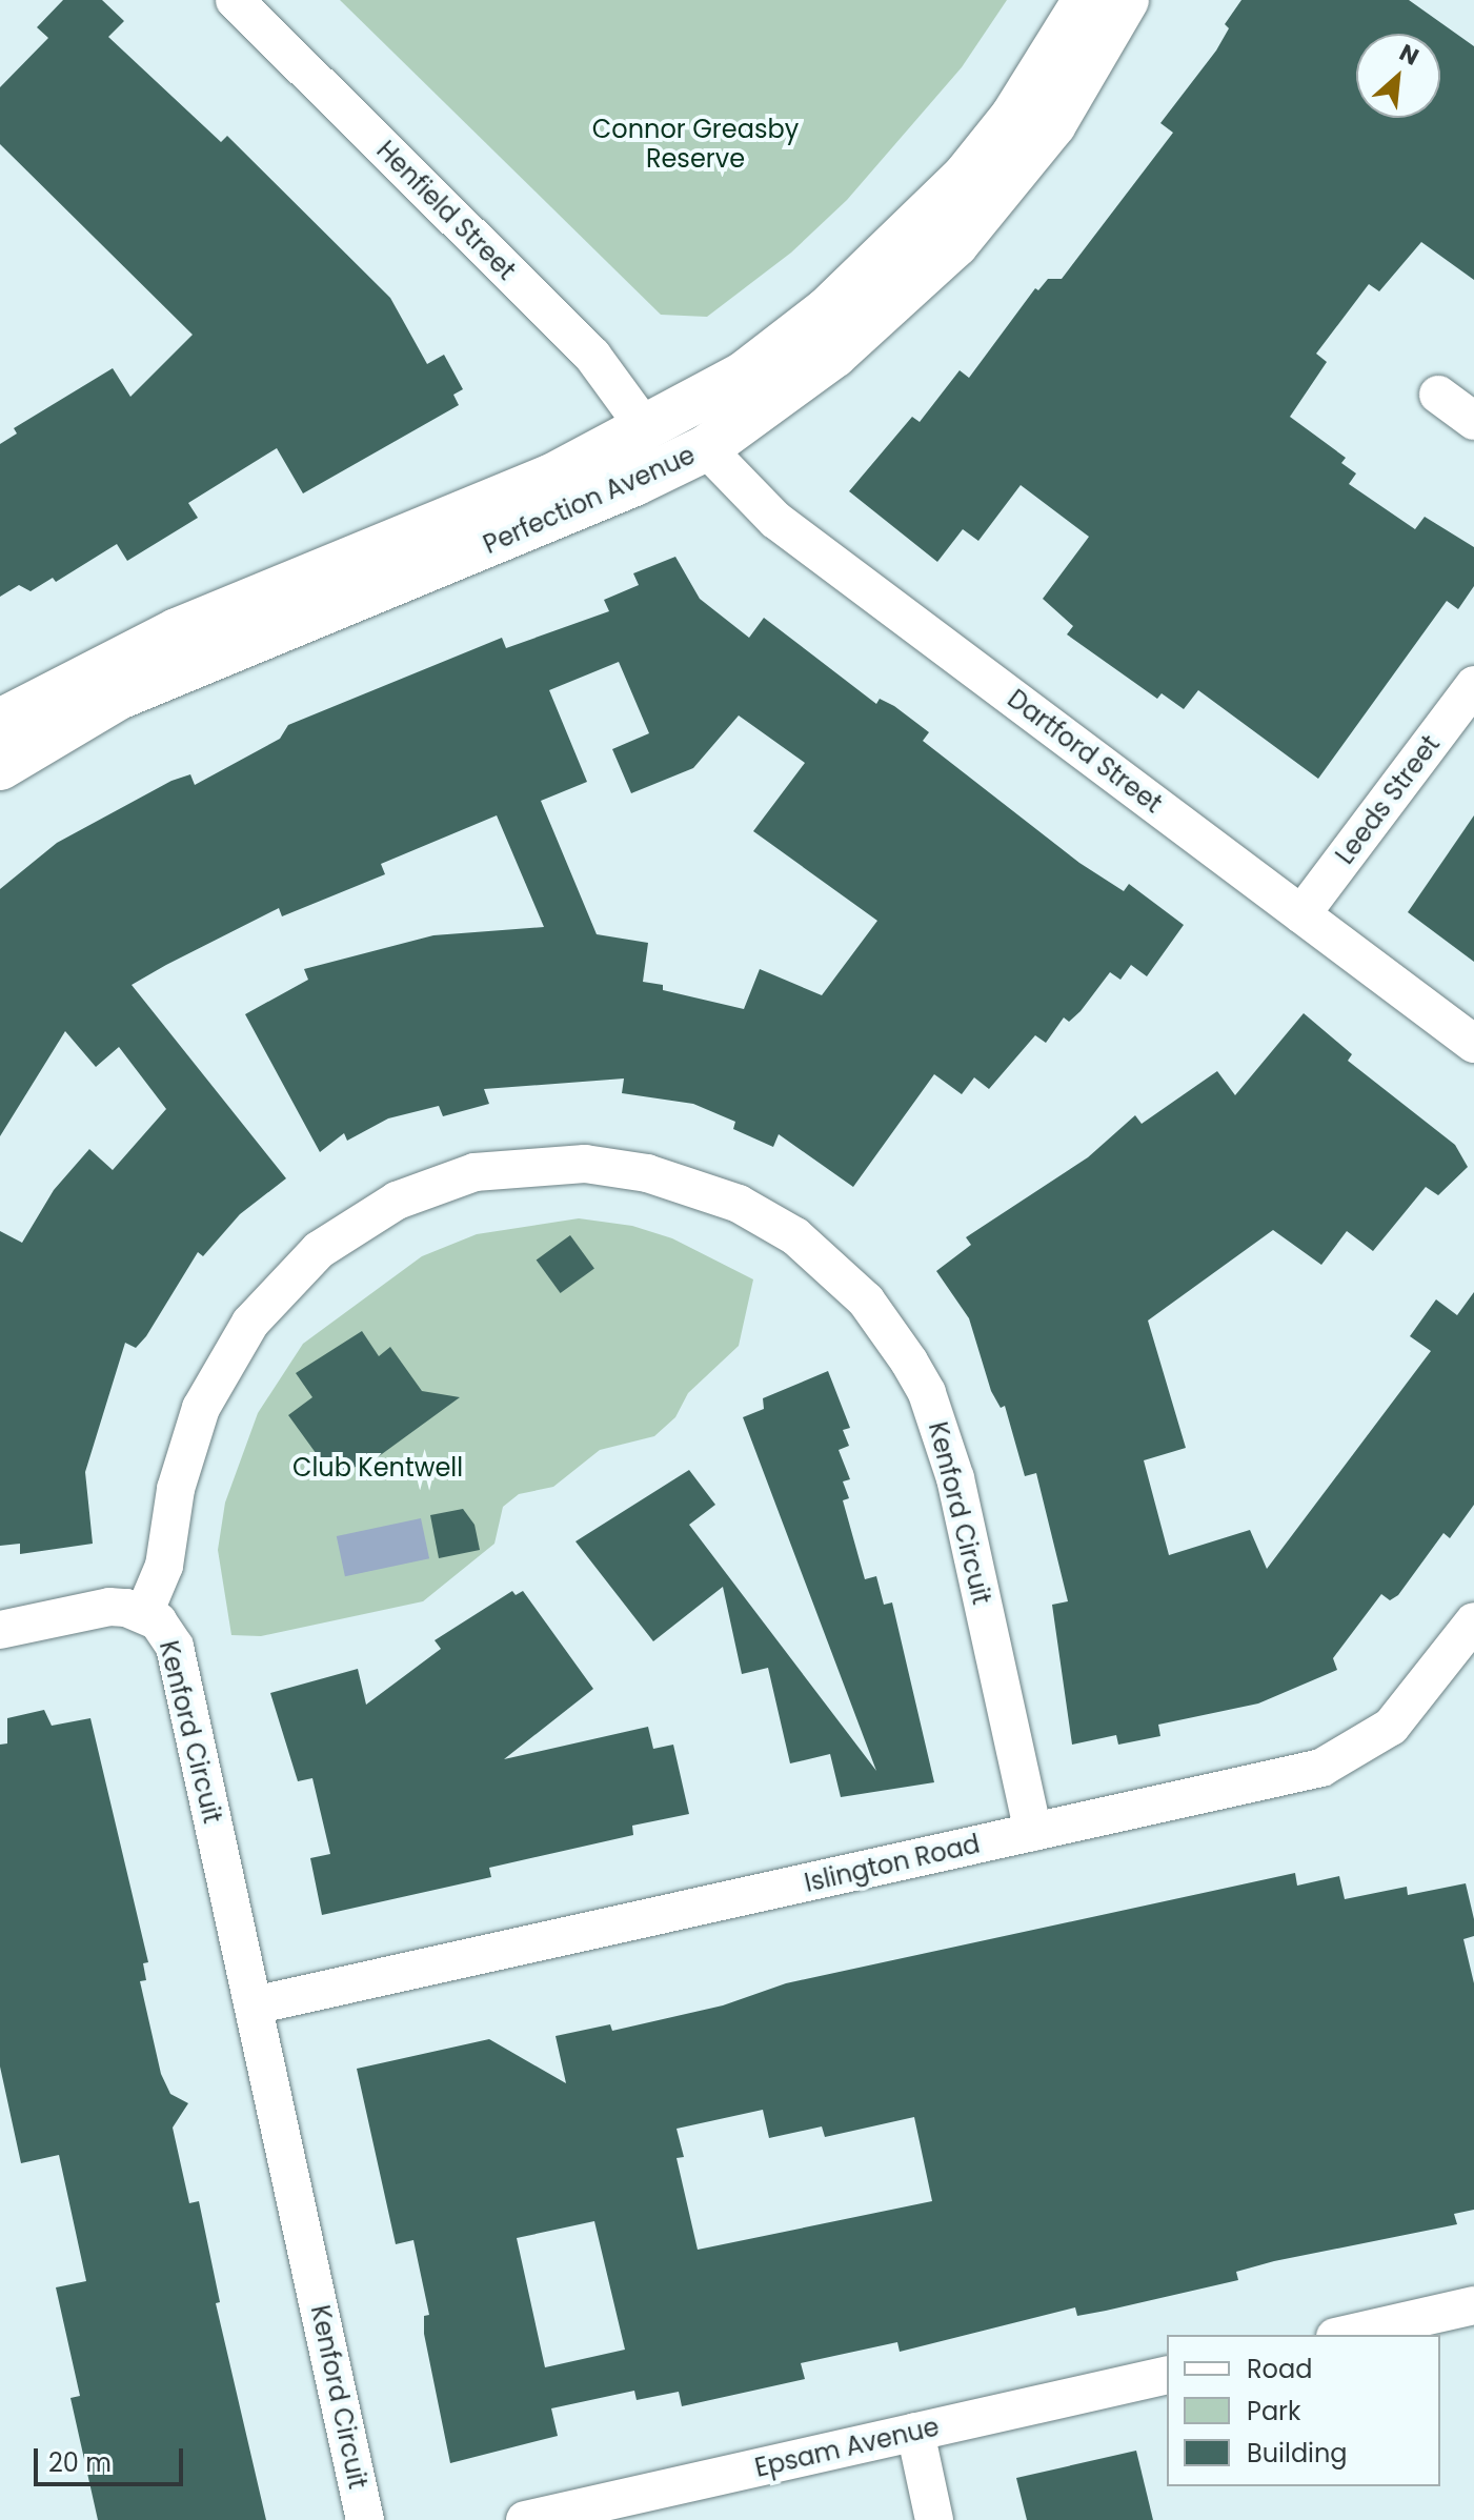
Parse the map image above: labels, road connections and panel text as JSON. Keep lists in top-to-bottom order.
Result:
{
  "streets": {
    "street": [
      "Henfield Street",
      "Perfection Avenue",
      "Dartford Street",
      "Leeds Street",
      "Kenford Circuit",
      "Islington Road",
      "Epsam Avenue"
    ]
  },
  "crossings": [
    ["Henfield Street", "Perfection Avenue"],
    ["Perfection Avenue", "Dartford Street"],
    ["Dartford Street", "Leeds Street"],
    ["Kenford Circuit", "Islington Road"]
  ],
  "parks": ["Connor Greasby Reserve", "Club Kentwell"],
  "legend": ["Road", "Park", "Building"],
  "scale_bar": "20 m",
  "north": "top right"
}
